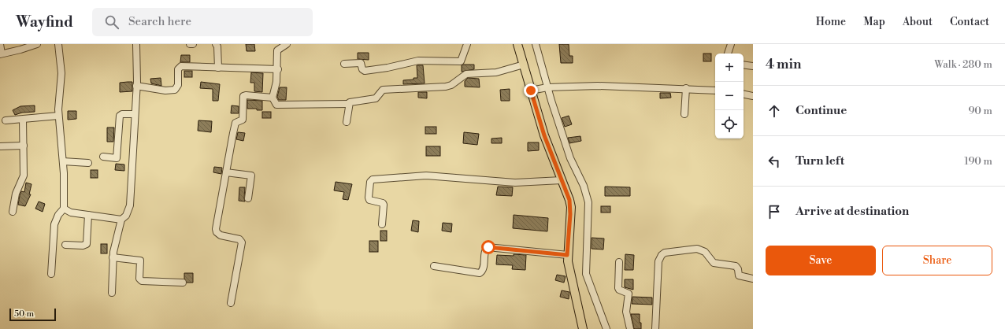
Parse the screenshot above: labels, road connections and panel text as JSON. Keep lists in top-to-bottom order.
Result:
{
  "scale_bar": "50 m",
  "page": {
    "header": "Wayfind",
    "search": "Search here",
    "nav": [
      "Home",
      "Map",
      "About",
      "Contact"
    ],
    "heading": ["4 min", "Walk · 280 m"],
    "map_buttons": ["+", "−"],
    "list": [
      ["Continue", "90 m"],
      ["Turn left", "190 m"],
      "Arrive at destination"
    ],
    "buttons": ["Save", "Share"],
    "scale": "50 m"
  }
}
